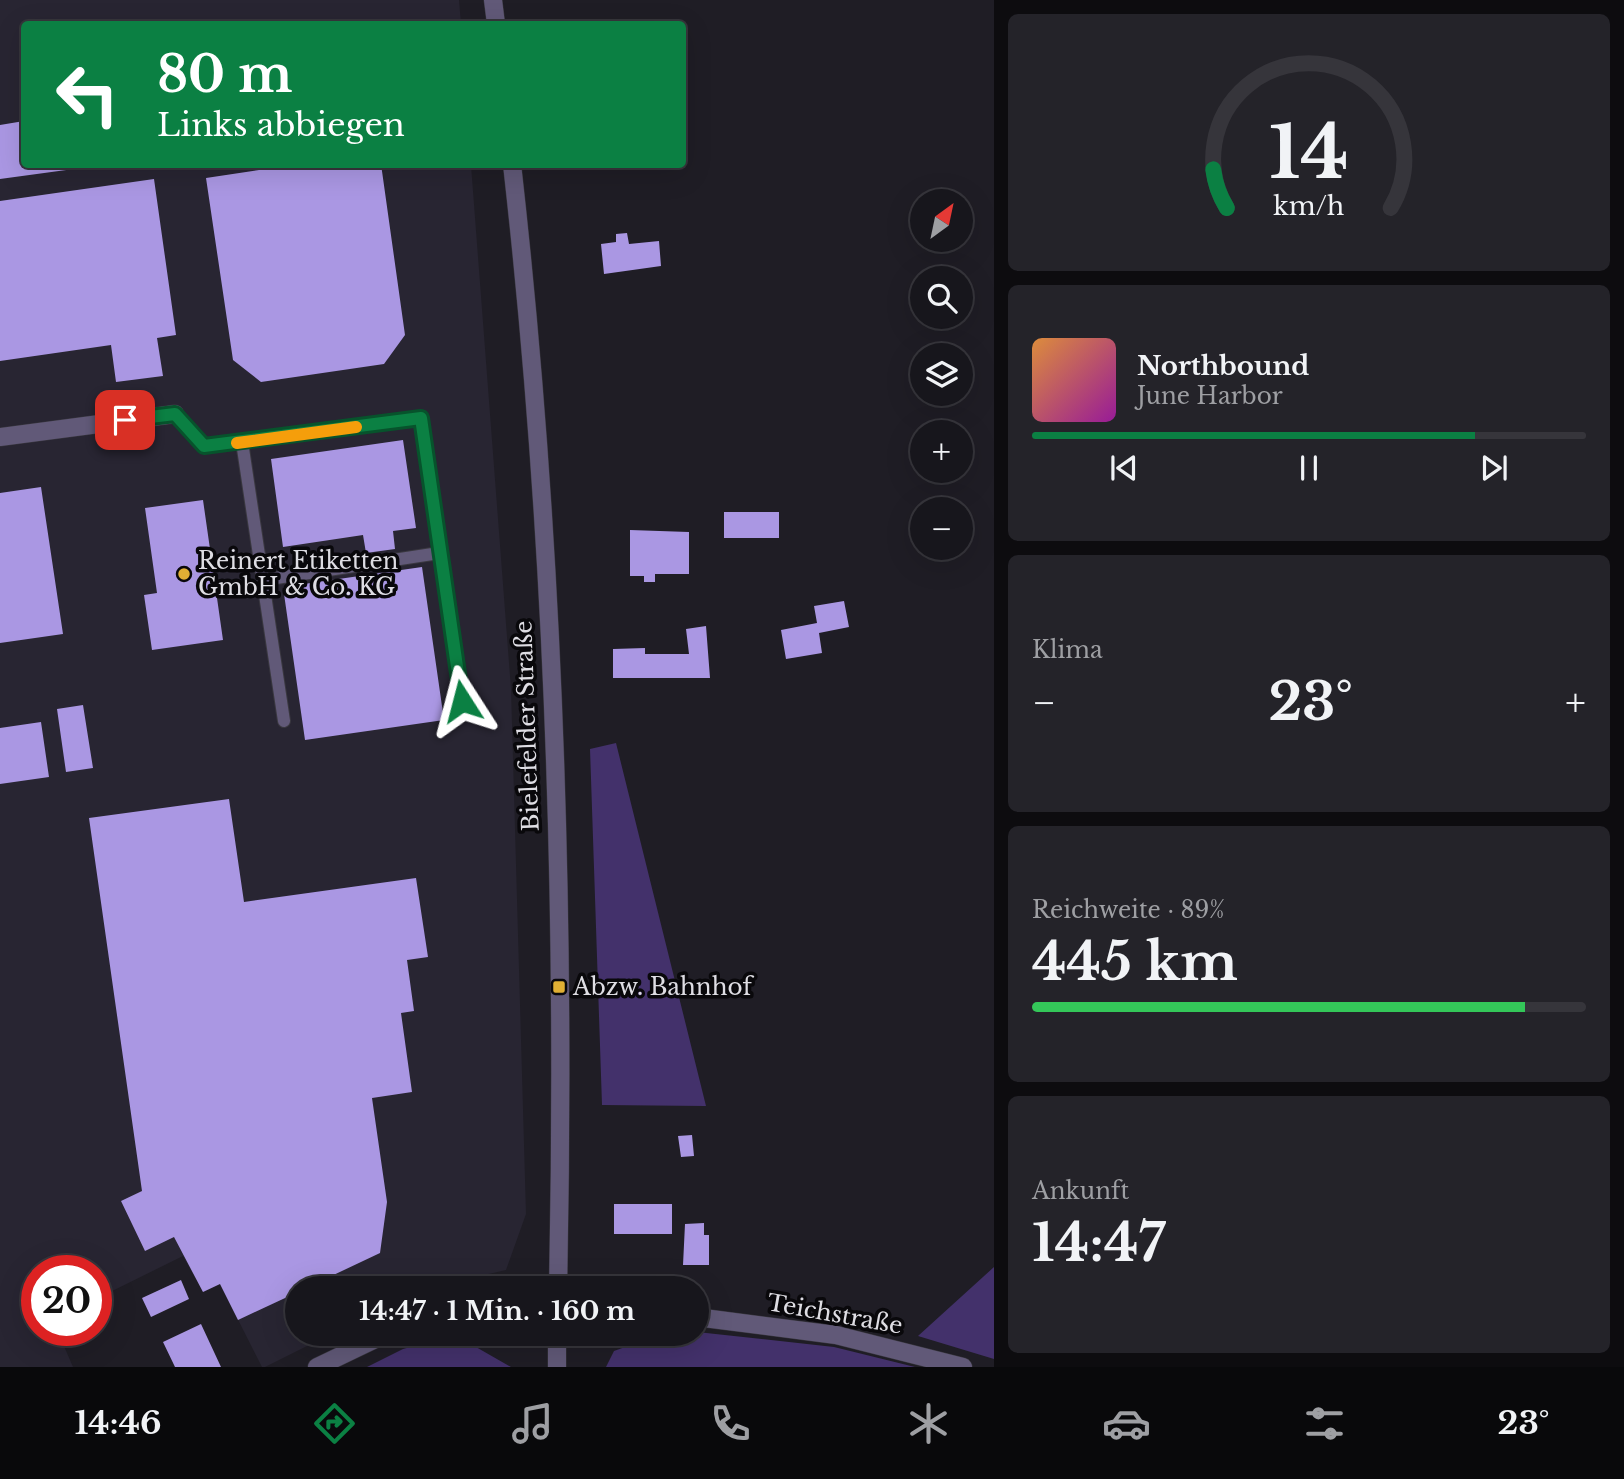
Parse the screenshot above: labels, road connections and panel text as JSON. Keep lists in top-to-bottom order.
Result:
{
  "streets": {
    "street": ["Bielefelder Straße", "Teichstraße"]
  },
  "places": {
    "other": ["Reinert Etiketten GmbH & Co. KG"],
    "transit": ["Abzw. Bahnhof"]
  },
  "north": "top right",
  "page": {
    "turn": ["80 m", "Links abbiegen"],
    "map_buttons": ["+", "−"],
    "song": ["Northbound", "June Harbor"],
    "tile": [
      "Klima",
      ["Reichweite · 89%", "445 km"],
      ["Ankunft", "14:47"]
    ],
    "heat": ["−", "23°", "+"],
    "limit": "20",
    "trip": "14:47 · 1 Min. · 160 m",
    "tabs": ["14:46", "23°"],
    "gauge": ["14", "km/h"]
  }
}
